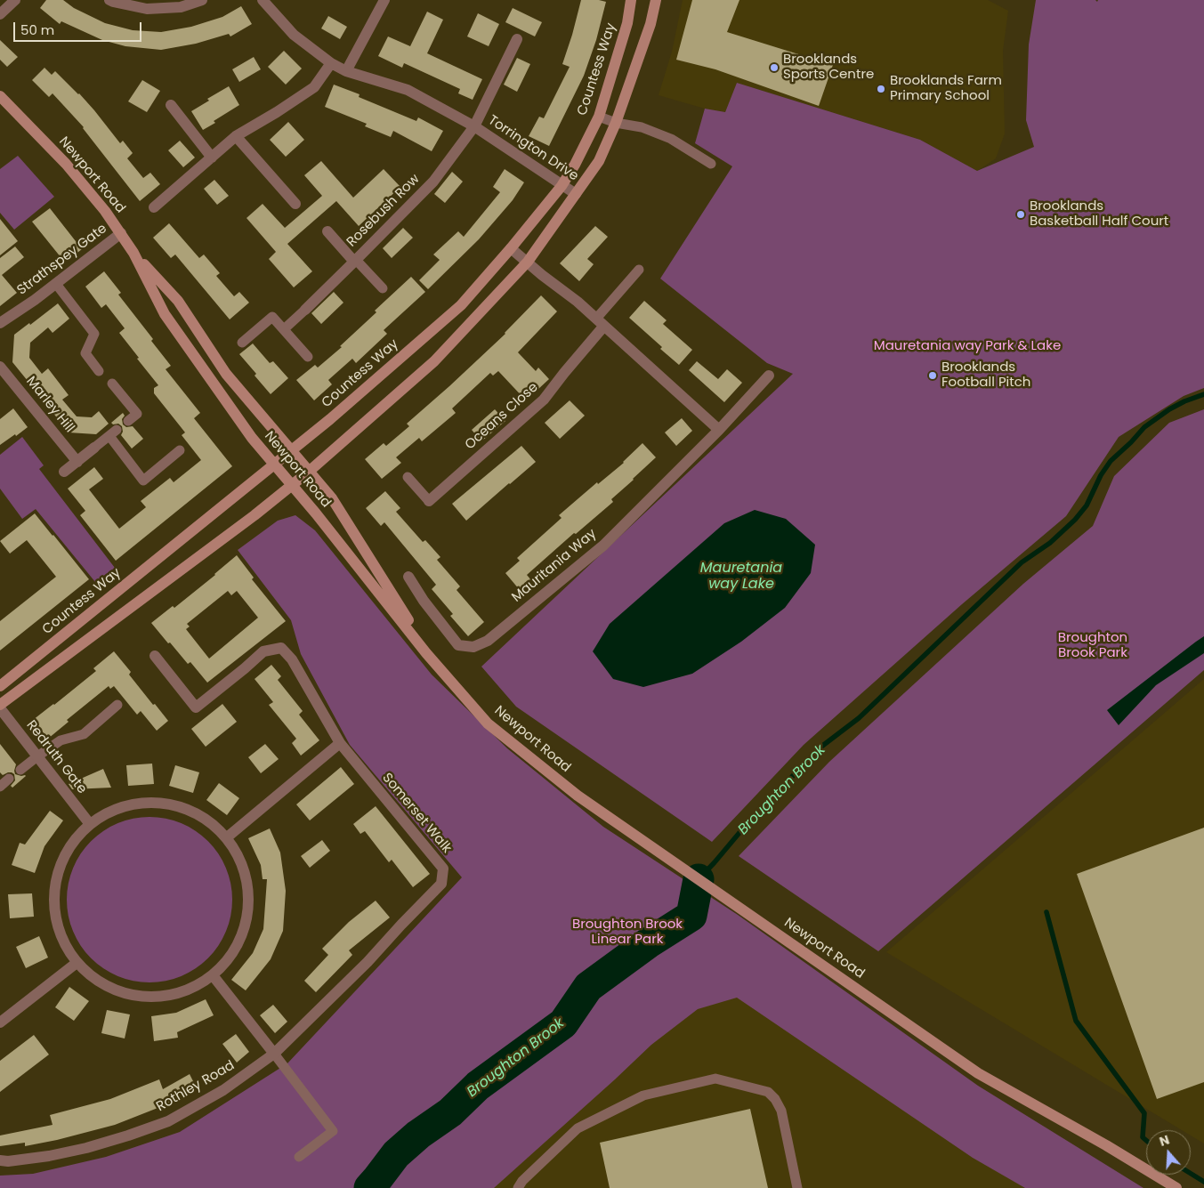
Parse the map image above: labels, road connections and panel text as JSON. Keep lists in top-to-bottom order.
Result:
{
  "streets": {
    "street": [
      "Countess Way",
      "Torrington Drive",
      "Newport Road",
      "Rosebush Row",
      "Strathspey Gate",
      "Marley Hill",
      "Oceans Close",
      "Mauritania Way",
      "Redruth Gate",
      "Somerset Walk",
      "Rothley Road"
    ]
  },
  "crossings": [
    ["Countess Way", "Torrington Drive"],
    ["Countess Way", "Newport Road"],
    ["Torrington Drive", "Rosebush Row"],
    ["Newport Road", "Strathspey Gate"],
    ["Somerset Walk", "Rothley Road"]
  ],
  "water": ["Mauretania way Lake", "Broughton Brook"],
  "parks": ["Mauretania way Park & Lake", "Broughton Brook Park", "Broughton Brook Linear Park"],
  "places": [
    "Brooklands Sports Centre",
    "Brooklands Farm Primary School",
    "Brooklands Basketball Half Court",
    "Brooklands Football Pitch"
  ],
  "scale_bar": "50 m",
  "north": "top"
}
